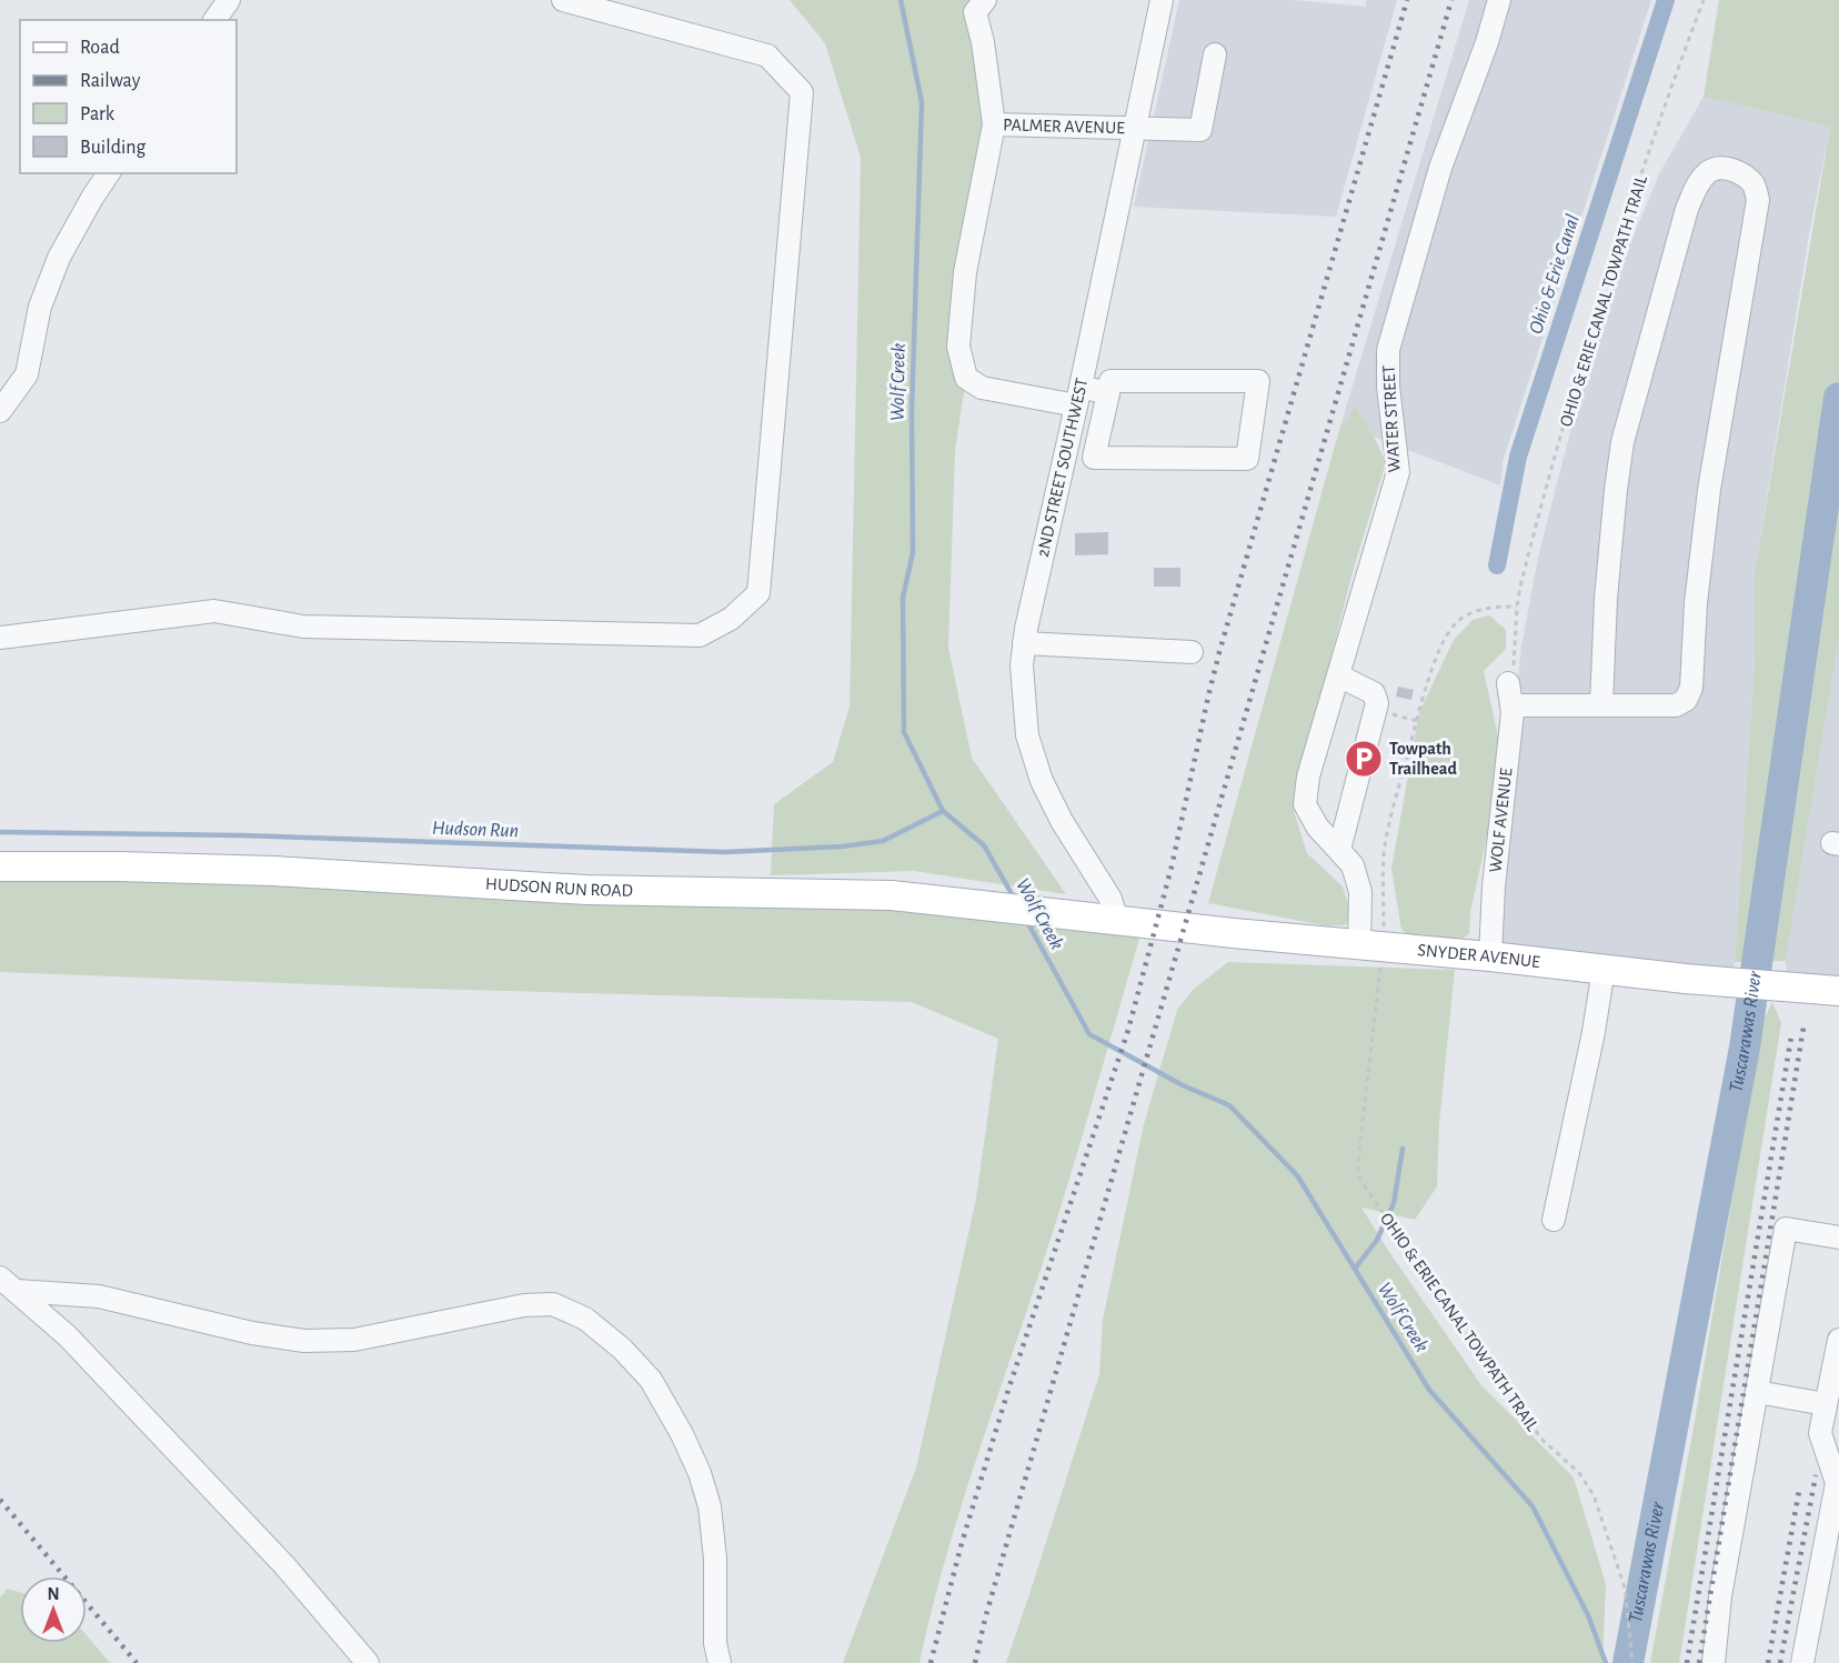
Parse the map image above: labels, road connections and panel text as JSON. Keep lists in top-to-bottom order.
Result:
{
  "streets": {
    "main road": ["HUDSON RUN ROAD", "SNYDER AVENUE"],
    "street": [
      "PALMER AVENUE",
      "WATER STREET",
      "2ND STREET SOUTHWEST",
      "WOLF AVENUE"
    ],
    "path": ["OHIO & ERIE CANAL TOWPATH TRAIL"]
  },
  "crossings": [
    ["PALMER AVENUE", "2ND STREET SOUTHWEST"],
    ["OHIO & ERIE CANAL TOWPATH TRAIL", "WATER STREET"],
    ["OHIO & ERIE CANAL TOWPATH TRAIL", "WOLF AVENUE"],
    ["OHIO & ERIE CANAL TOWPATH TRAIL", "SNYDER AVENUE"],
    ["WATER STREET", "SNYDER AVENUE"],
    ["2ND STREET SOUTHWEST", "HUDSON RUN ROAD"],
    ["2ND STREET SOUTHWEST", "SNYDER AVENUE"],
    ["WOLF AVENUE", "SNYDER AVENUE"],
    ["HUDSON RUN ROAD", "SNYDER AVENUE"]
  ],
  "water": [
    "Ohio & Erie Canal",
    "Wolf Creek",
    "Hudson Run",
    "Tuscarawas River"
  ],
  "places": {
    "parking": ["Towpath Trailhead"]
  },
  "legend": [
    "Road",
    "Railway",
    "Park",
    "Building"
  ],
  "north": "top"
}
